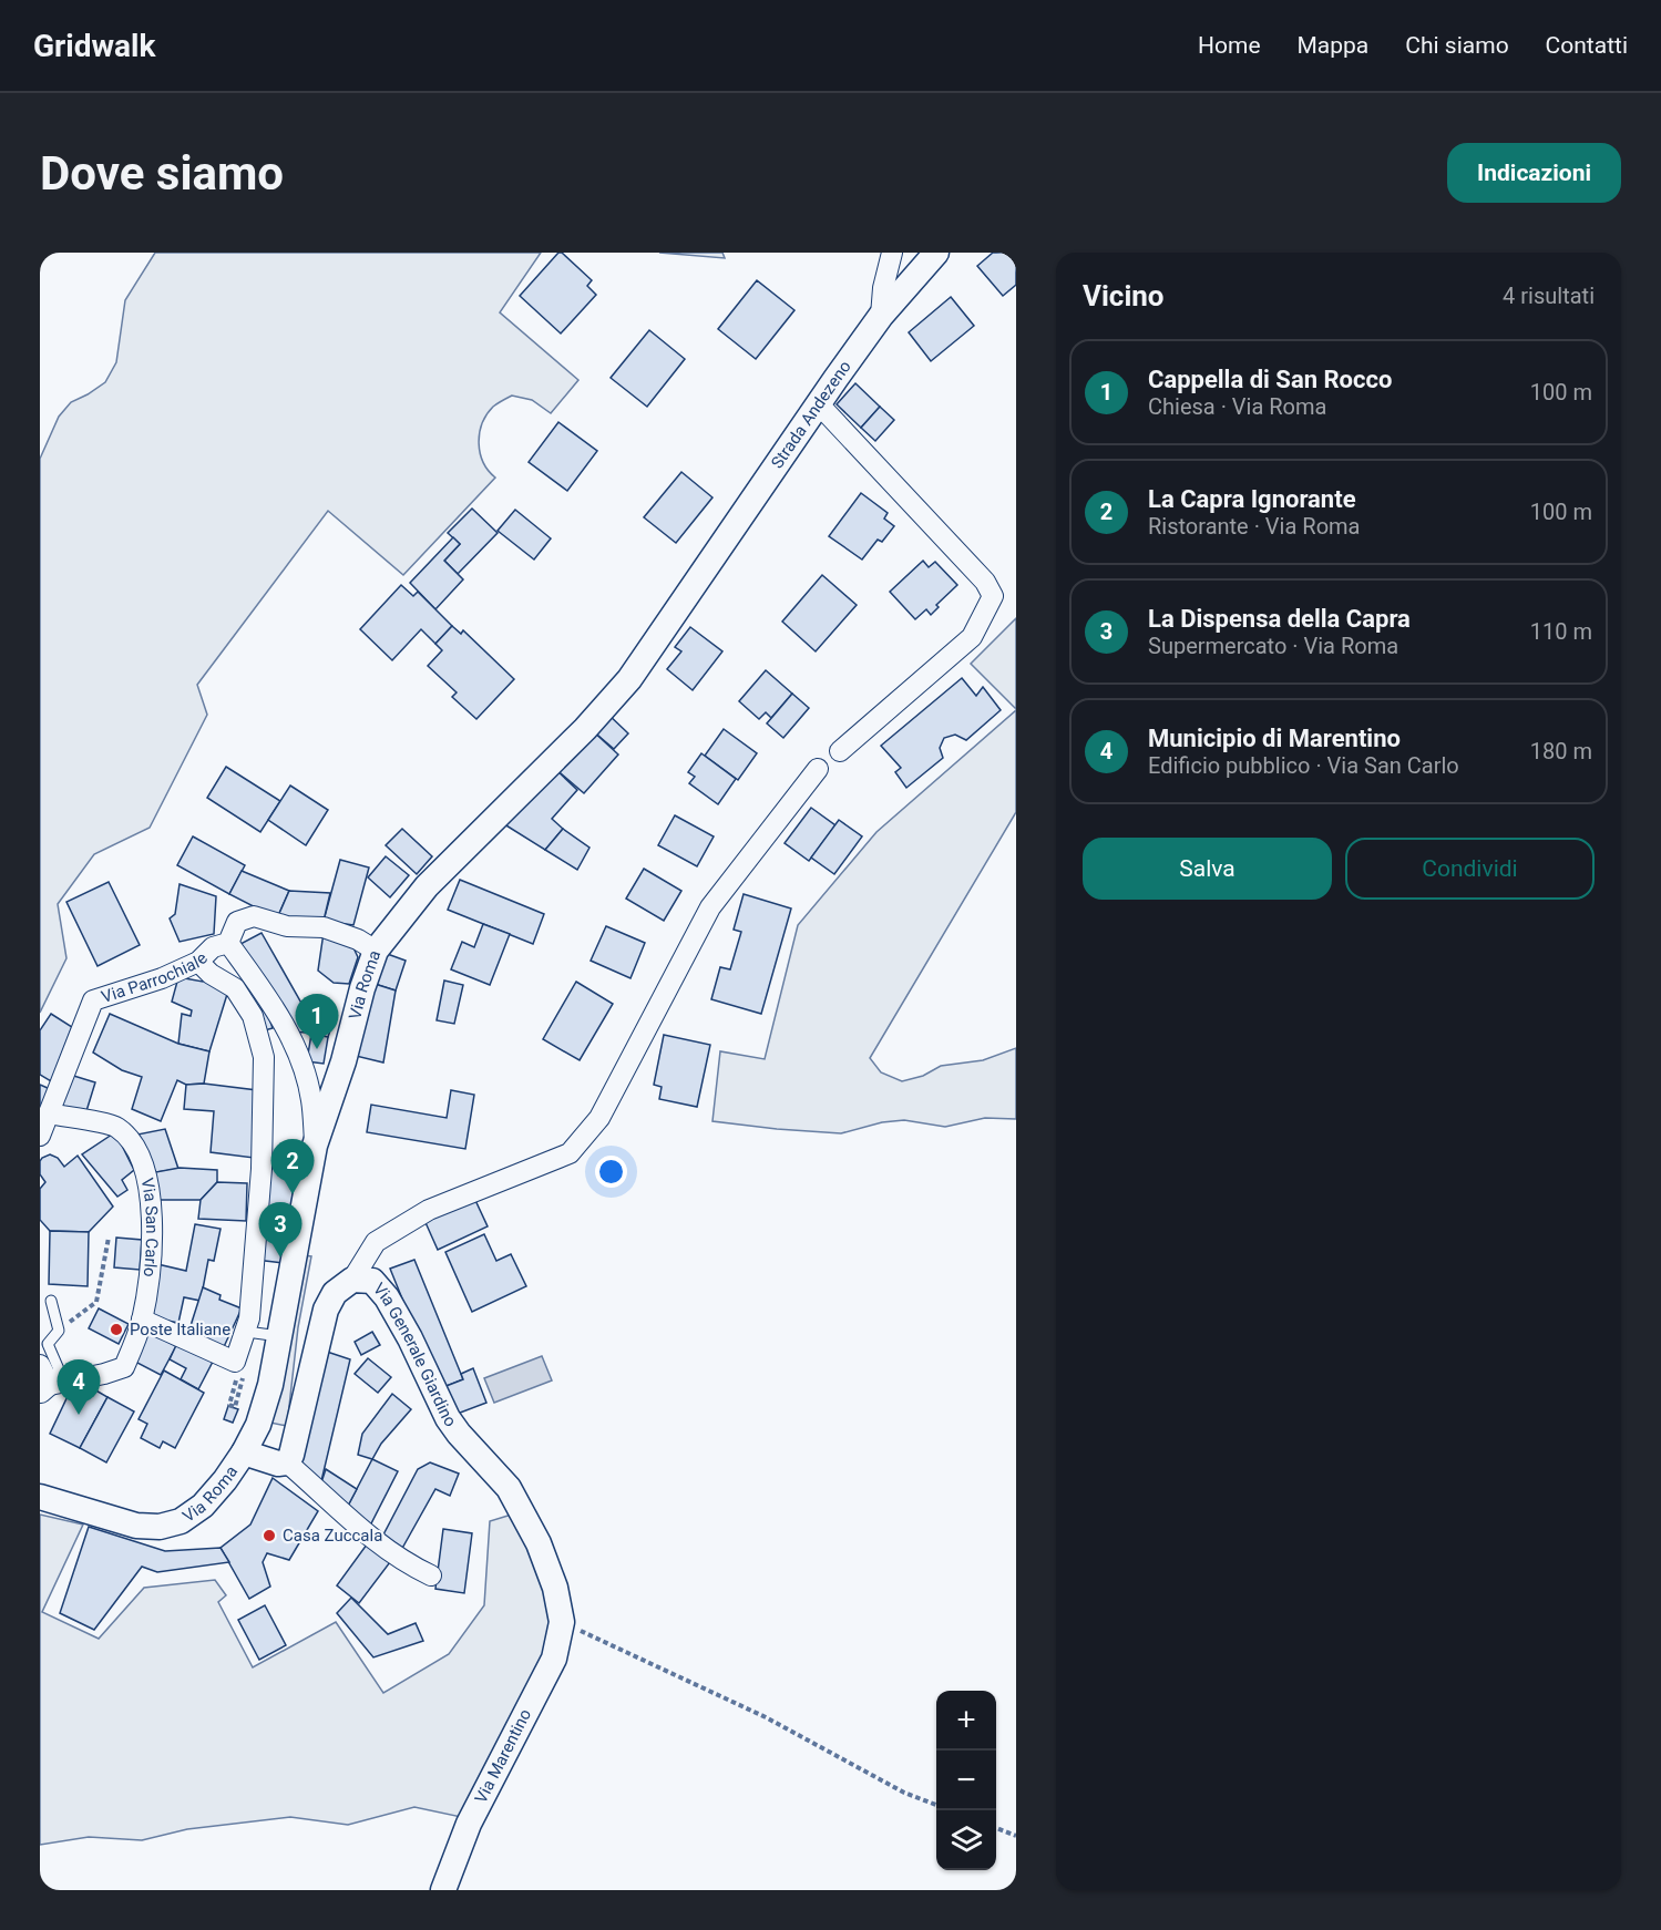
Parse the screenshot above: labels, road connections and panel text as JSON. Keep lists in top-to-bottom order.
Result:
{
  "streets": {
    "street": [
      "Strada Andezeno",
      "Via Parrochiale",
      "Via Roma",
      "Via San Carlo",
      "Via Generale Giardino",
      "Via Marentino"
    ]
  },
  "crossings": [
    ["Strada Andezeno", "Via Roma"],
    ["Via Parrochiale", "Via Roma"],
    ["Via Parrochiale", "Via San Carlo"],
    ["Via Generale Giardino", "Via Marentino"]
  ],
  "places": ["Poste Italiane", "Casa Zuccala"],
  "page": {
    "header": "Gridwalk",
    "nav": [
      "Home",
      "Mappa",
      "Chi siamo",
      "Contatti"
    ],
    "buttons": [
      "Indicazioni",
      ["Salva", "Condividi"]
    ],
    "title": "Dove siamo",
    "heading": ["Vicino", "4 risultati"],
    "list": [
      {
        "mark": "1",
        "name": "Cappella di San Rocco",
        "note": "Chiesa · Via Roma",
        "value": "100 m"
      },
      {
        "mark": "2",
        "name": "La Capra Ignorante",
        "note": "Ristorante · Via Roma",
        "value": "100 m"
      },
      {
        "mark": "3",
        "name": "La Dispensa della Capra",
        "note": "Supermercato · Via Roma",
        "value": "110 m"
      },
      {
        "mark": "4",
        "name": "Municipio di Marentino",
        "note": "Edificio pubblico · Via San Carlo",
        "value": "180 m"
      }
    ],
    "pins": [
      "1",
      "2",
      "3",
      "4"
    ],
    "map_buttons": ["+", "−"]
  }
}
